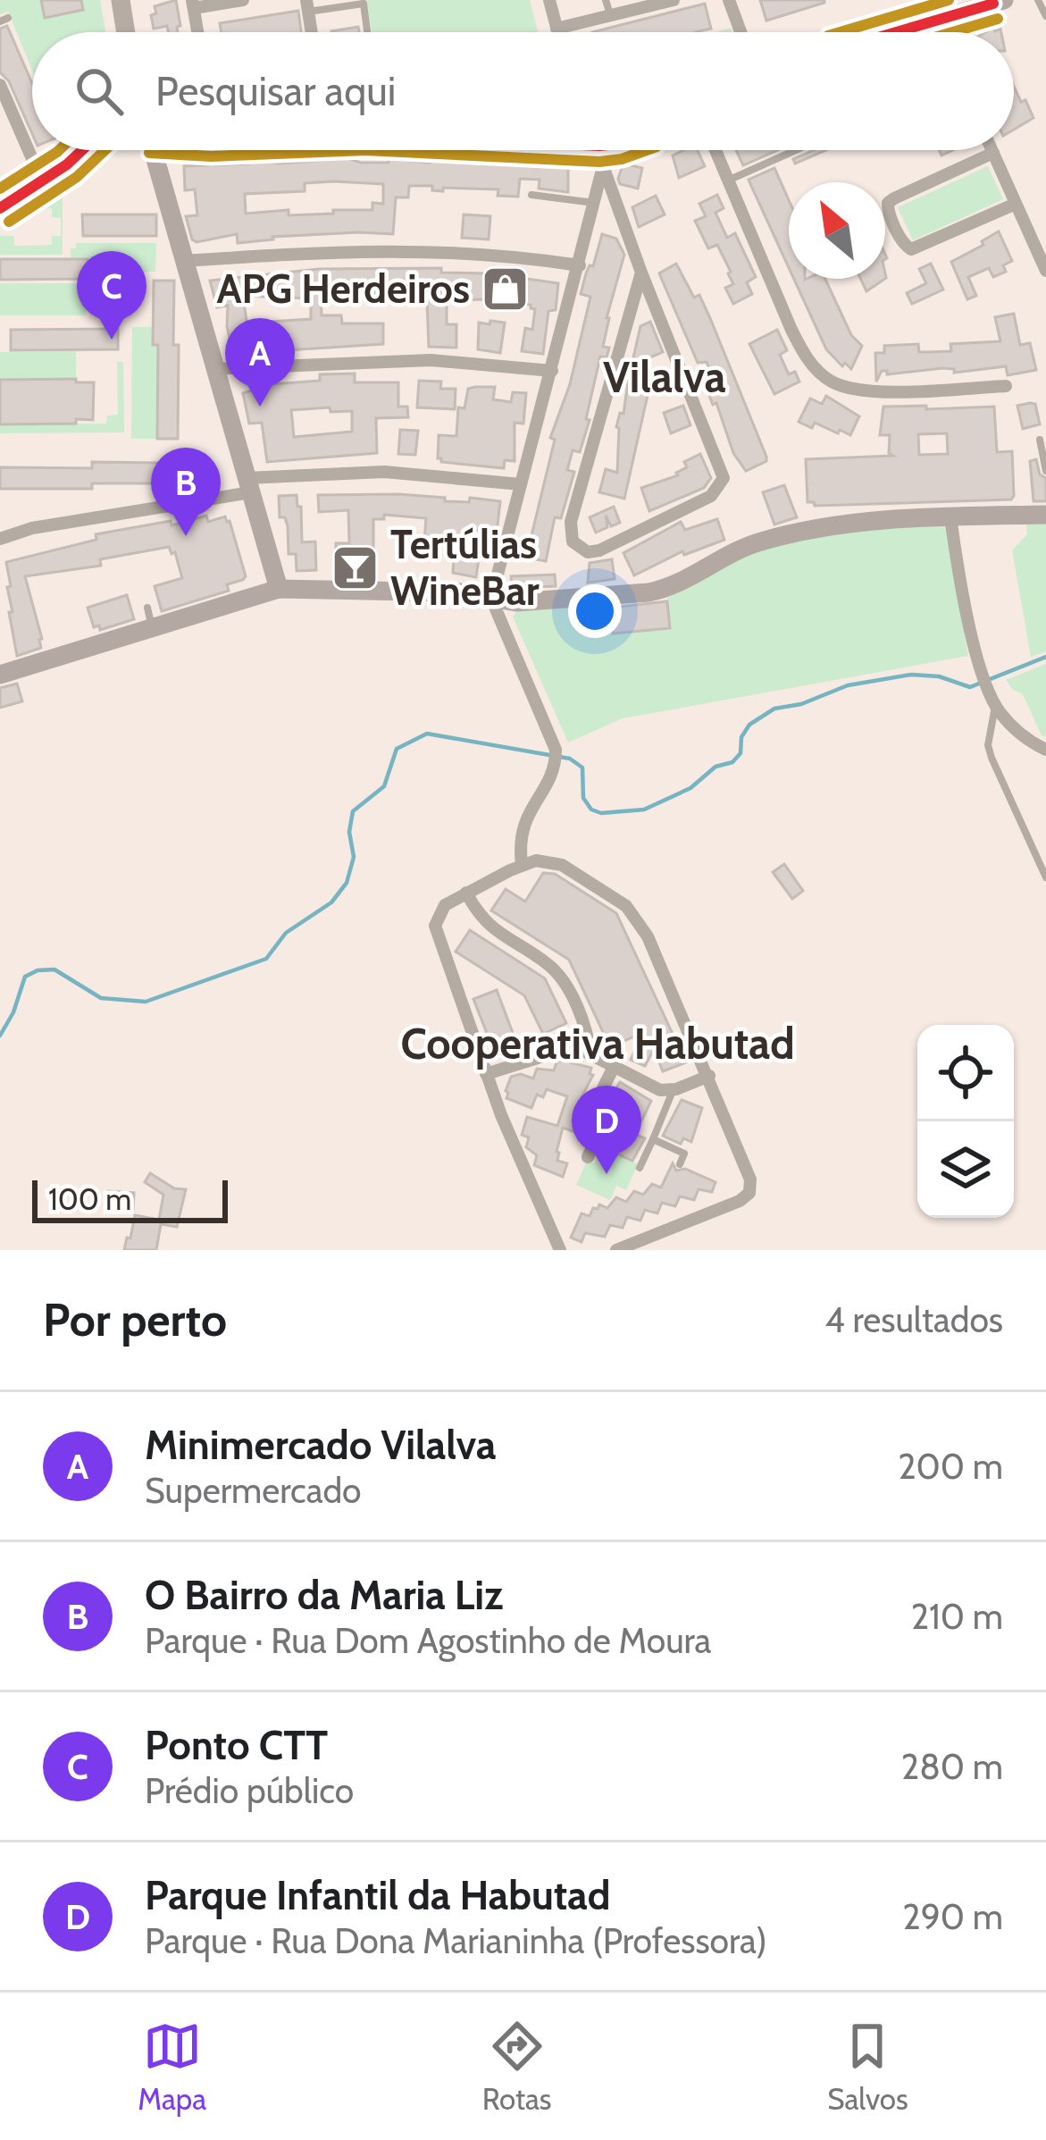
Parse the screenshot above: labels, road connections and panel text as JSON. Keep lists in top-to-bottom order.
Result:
{
  "districts": ["Vilalva", "Cooperativa Habutad"],
  "places": {
    "shop": ["APG Herdeiros"],
    "bar": ["Tertúlias WineBar"]
  },
  "scale_bar": "100 m",
  "north": "top left",
  "page": {
    "search": "Pesquisar aqui",
    "pins": [
      "C",
      "A",
      "B",
      "D"
    ],
    "scale": "100 m",
    "heading": ["Por perto", "4 resultados"],
    "list": [
      {
        "mark": "A",
        "name": "Minimercado Vilalva",
        "note": "Supermercado",
        "value": "200 m"
      },
      {
        "mark": "B",
        "name": "O Bairro da Maria Liz",
        "note": "Parque · Rua Dom Agostinho de Moura",
        "value": "210 m"
      },
      {
        "mark": "C",
        "name": "Ponto CTT",
        "note": "Prédio público",
        "value": "280 m"
      },
      {
        "mark": "D",
        "name": "Parque Infantil da Habutad",
        "note": "Parque · Rua Dona Marianinha (Professora)",
        "value": "290 m"
      }
    ],
    "nav": ["Mapa", "Rotas", "Salvos"]
  }
}
